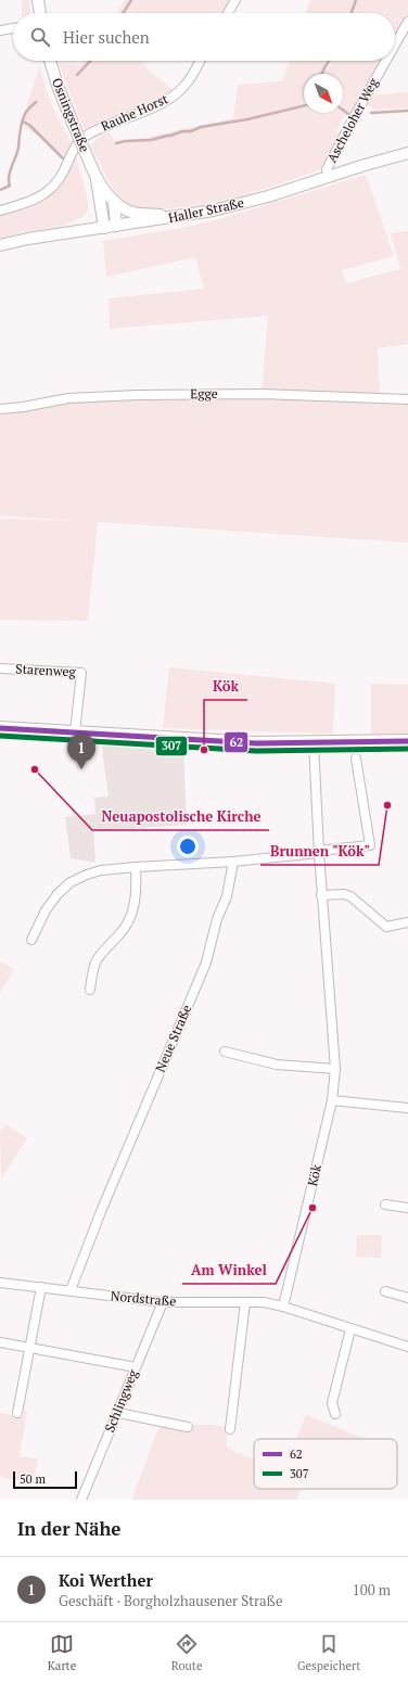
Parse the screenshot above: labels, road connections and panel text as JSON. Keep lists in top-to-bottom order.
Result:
{
  "streets": {
    "street": [
      "Rauhe Horst",
      "Osningstraße",
      "Ascheloher Weg",
      "Haller Straße",
      "Egge",
      "Starenweg",
      "Neue Straße",
      "Kök",
      "Nordstraße",
      "Schlingweg"
    ]
  },
  "crossings": [
    ["Osningstraße", "Haller Straße"],
    ["Ascheloher Weg", "Haller Straße"],
    ["Neue Straße", "Nordstraße"],
    ["Kök", "Nordstraße"],
    ["Nordstraße", "Schlingweg"]
  ],
  "places": [
    "Kök",
    "Neuapostolische Kirche",
    "Brunnen \"Kök\"",
    "Am Winkel"
  ],
  "lines": ["transit line 62", "transit line 307"],
  "legend": ["62", "307"],
  "scale_bar": "50 m",
  "north": "bottom right",
  "page": {
    "search": "Hier suchen",
    "pins": "1",
    "scale": "50 m",
    "heading": "In der Nähe",
    "list": [
      {
        "mark": "1",
        "name": "Koi Werther",
        "note": "Geschäft · Borgholzhausener Straße",
        "value": "100 m"
      }
    ],
    "nav": ["Karte", "Route", "Gespeichert"]
  }
}
